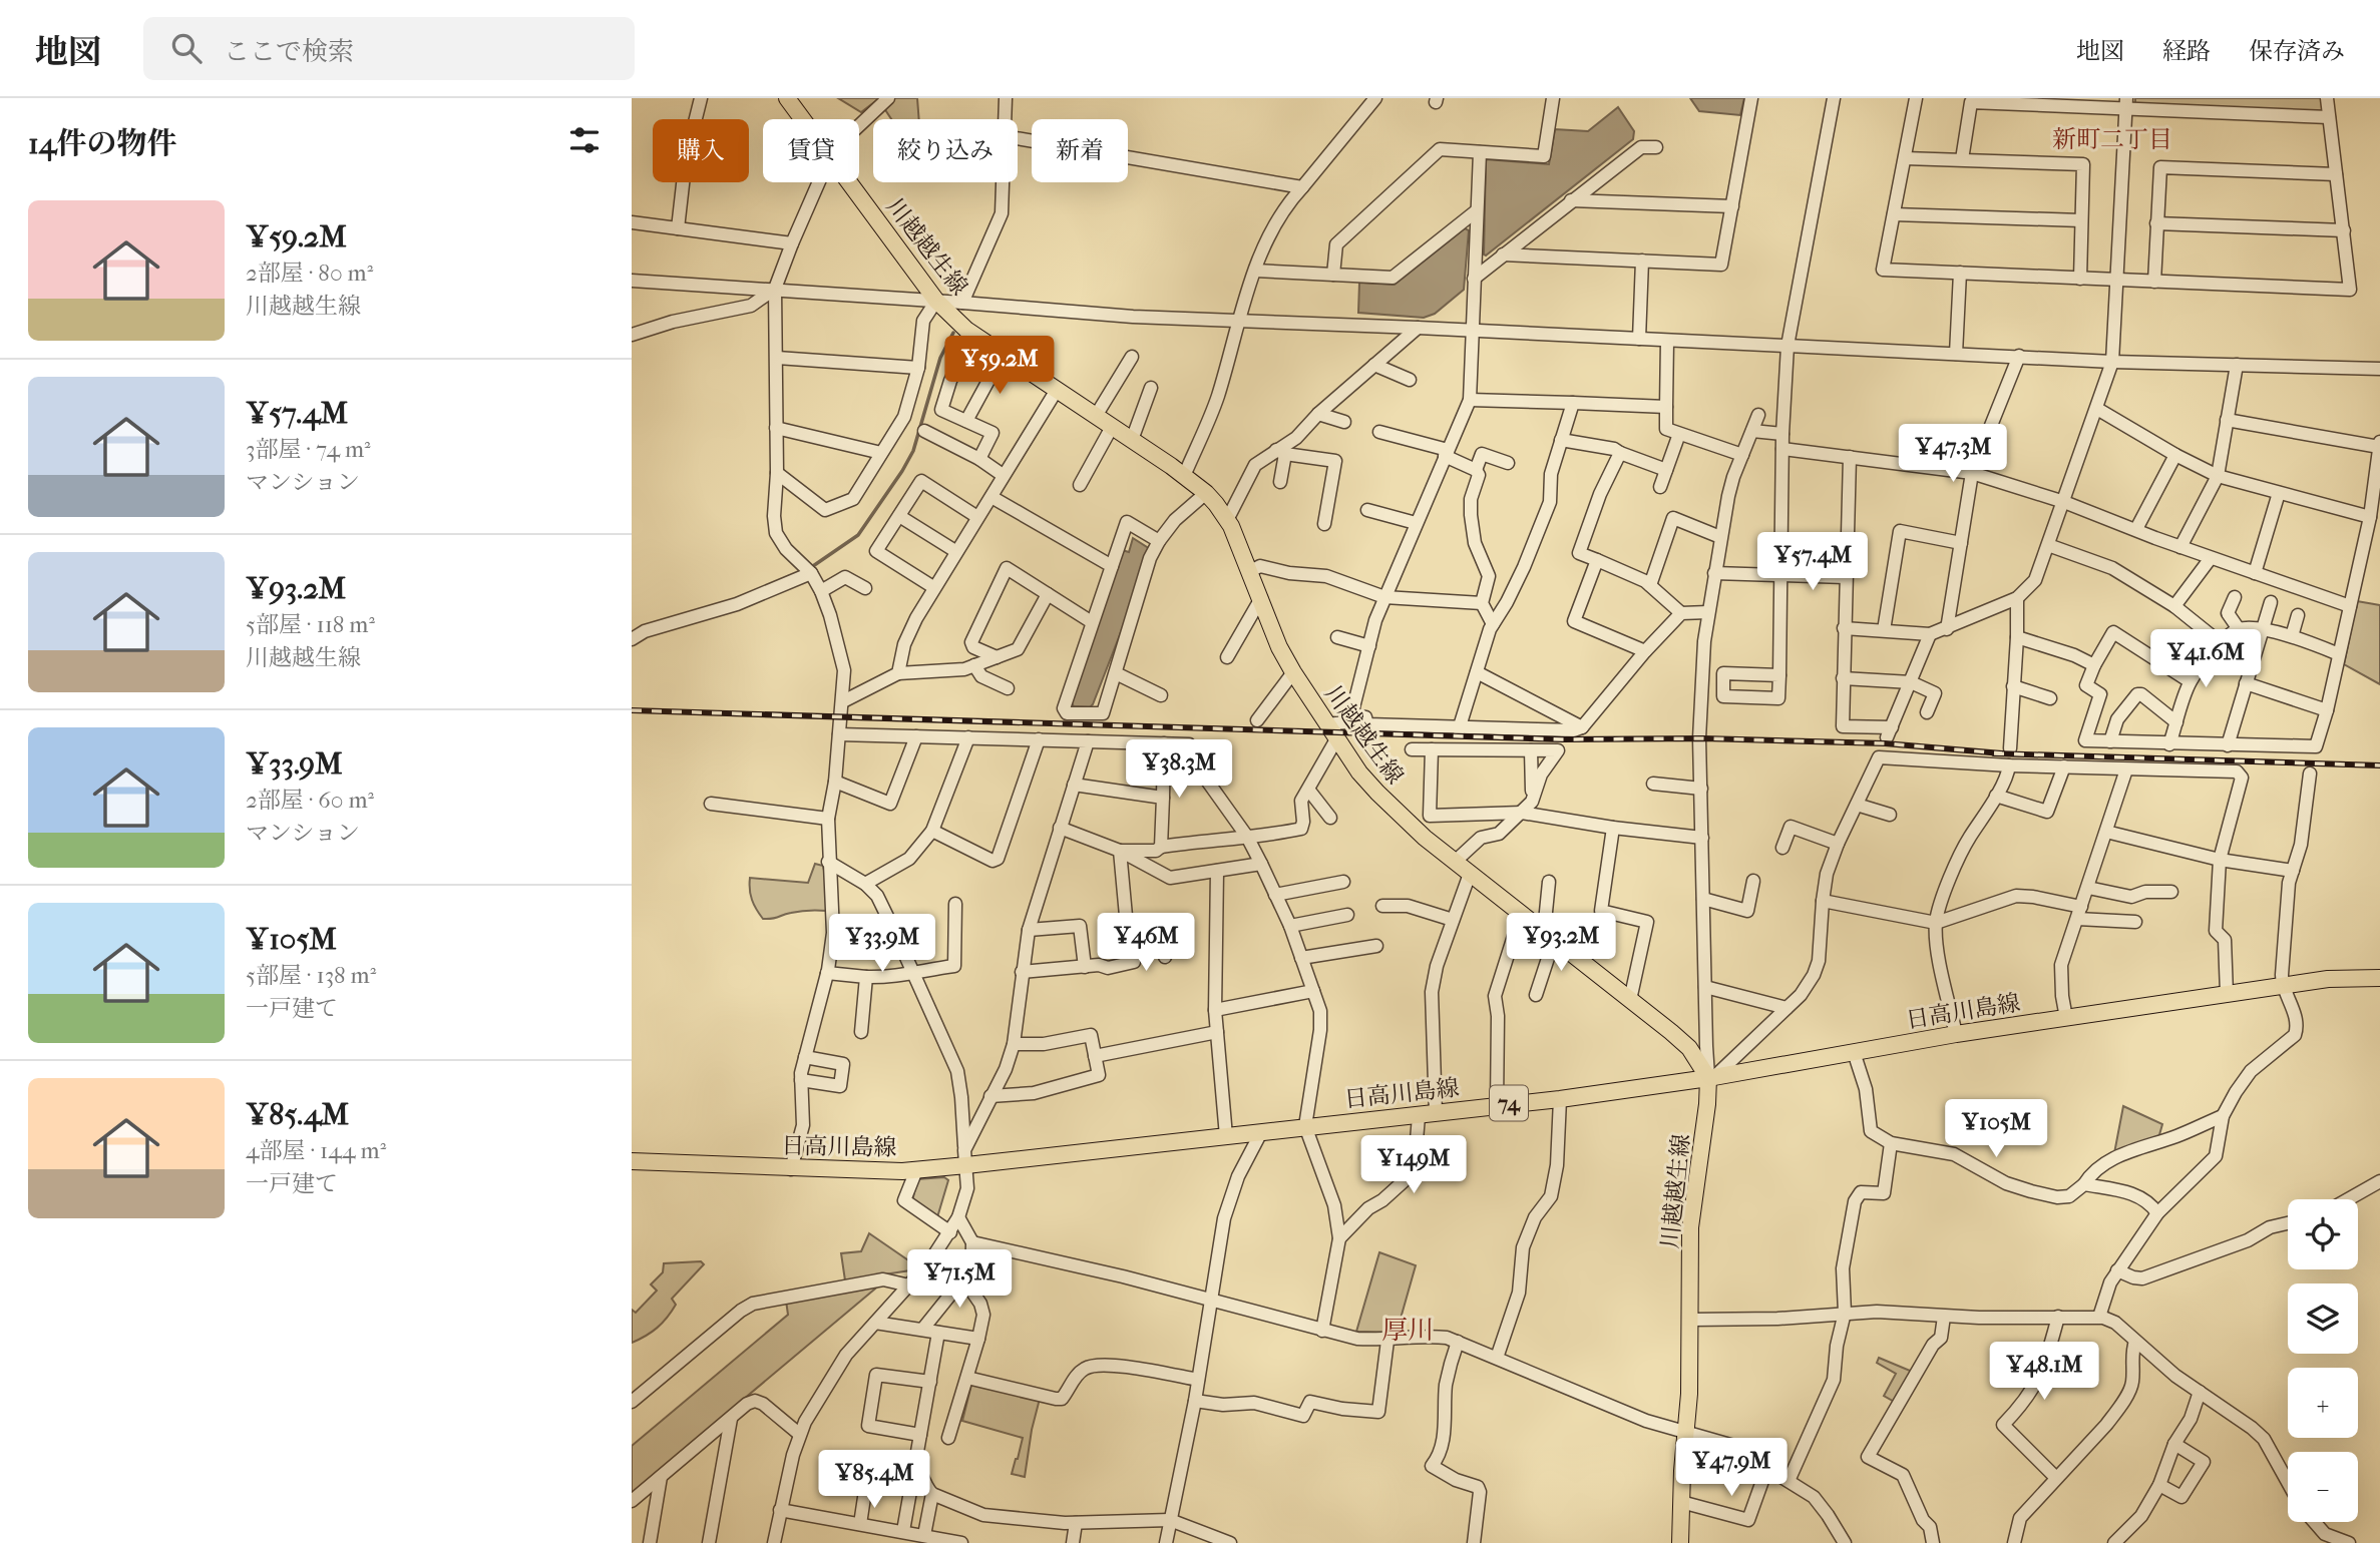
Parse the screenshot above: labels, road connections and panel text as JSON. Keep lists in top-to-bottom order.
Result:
{
  "streets": {
    "main road": ["川越越生線", "日高川島線", "74"]
  },
  "crossings": [
    ["川越越生線", "日高川島線"]
  ],
  "districts": ["新町二丁目", "厚川"],
  "page": {
    "header": "地図",
    "search": "ここで検索",
    "nav": ["地図", "経路", "保存済み"],
    "heading": "14件の物件",
    "chip": [
      "購入",
      "賃貸",
      "絞り込み",
      "新着"
    ],
    "list": [
      {
        "name": "¥59.2M",
        "note": "2部屋 · 80 m² · 川越越生線"
      },
      {
        "name": "¥57.4M",
        "note": "3部屋 · 74 m² · マンション"
      },
      {
        "name": "¥93.2M",
        "note": "5部屋 · 118 m² · 川越越生線"
      },
      {
        "name": "¥33.9M",
        "note": "2部屋 · 60 m² · マンション"
      },
      {
        "name": "¥105M",
        "note": "5部屋 · 138 m² · 一戸建て"
      },
      {
        "name": "¥85.4M",
        "note": "4部屋 · 144 m² · 一戸建て"
      }
    ],
    "price": [
      "¥59.2M",
      "¥47.3M",
      "¥57.4M",
      "¥41.6M",
      "¥38.3M",
      "¥46M",
      "¥93.2M",
      "¥33.9M",
      "¥105M",
      "¥149M",
      "¥71.5M",
      "¥48.1M",
      "¥47.9M",
      "¥85.4M"
    ],
    "map_buttons": ["+", "−"]
  }
}
